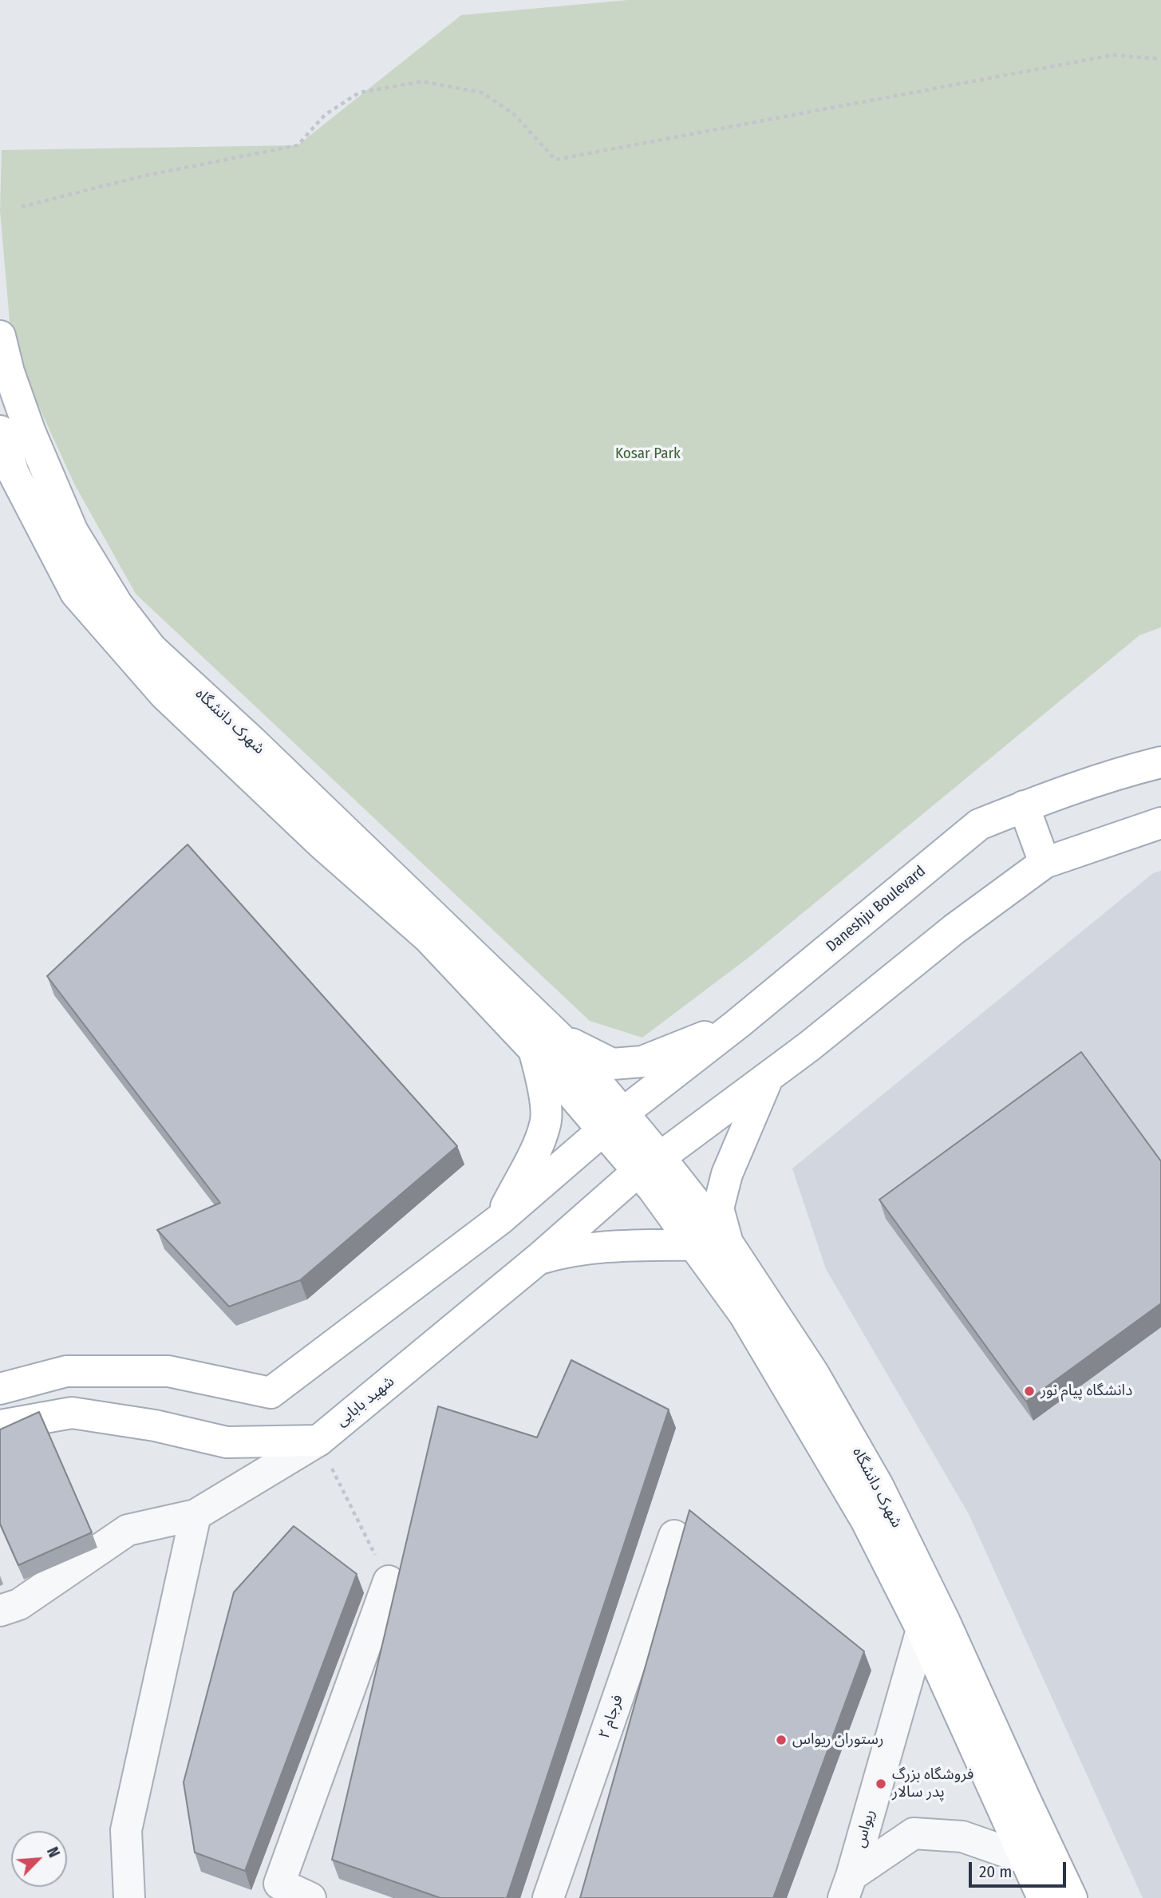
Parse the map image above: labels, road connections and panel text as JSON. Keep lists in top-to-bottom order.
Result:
{
  "streets": {
    "main road": ["شهرک دانشگاه", "Daneshju Boulevard", "شهید بابایی"],
    "street": ["فرجام ۲", "ریواس"]
  },
  "crossings": [
    ["شهرک دانشگاه", "شهید بابایی"]
  ],
  "parks": ["Kosar Park"],
  "places": ["دانشگاه پیام نور", "رستوران ریواس", "فروشگاه بزرگ پدر سالار"],
  "scale_bar": "20 m",
  "north": "top right"
}
